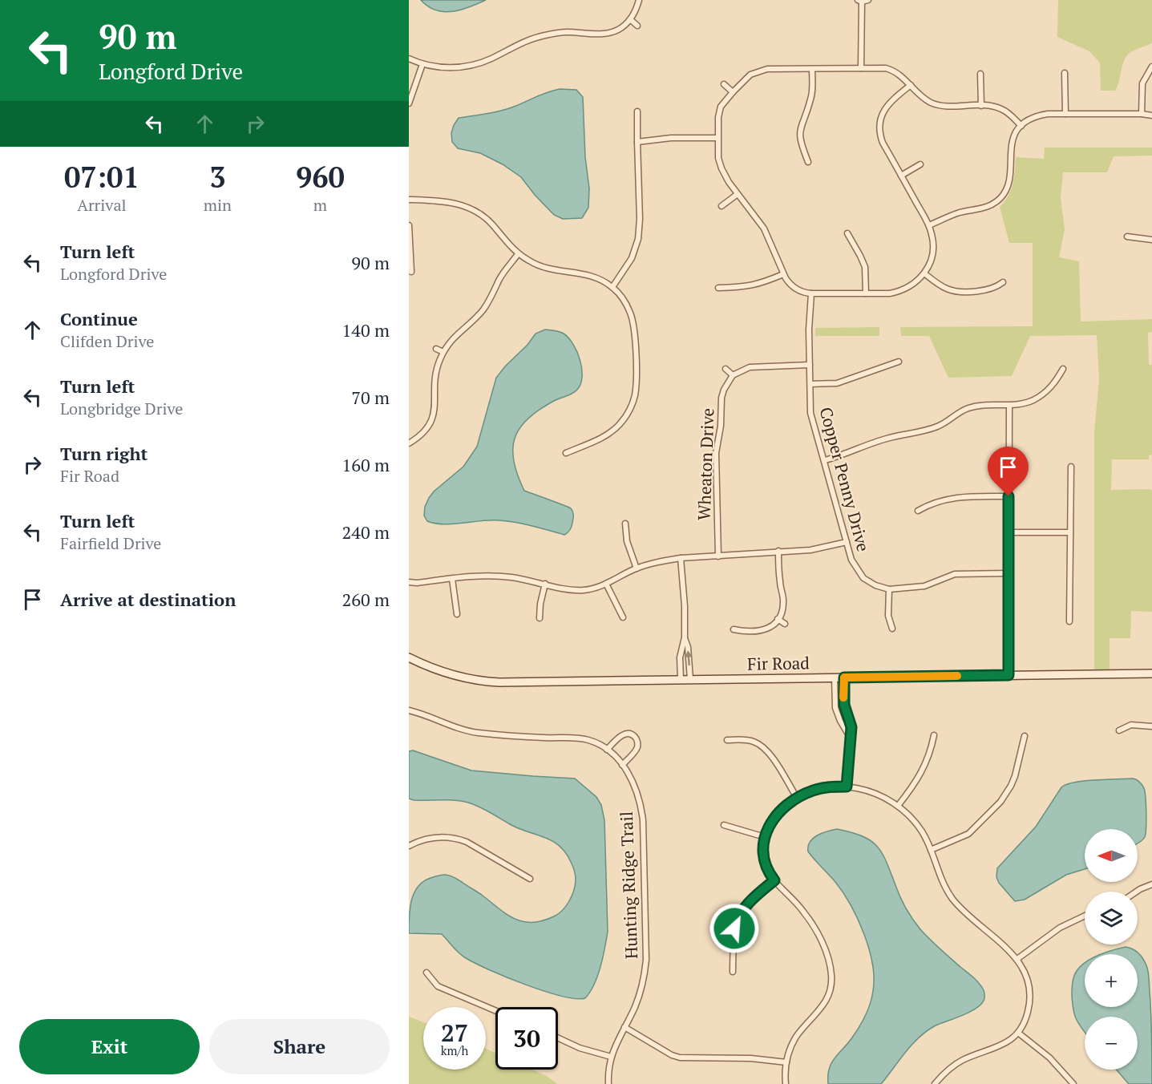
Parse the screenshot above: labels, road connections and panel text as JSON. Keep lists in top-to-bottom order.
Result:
{
  "streets": {
    "street": [
      "Wheaton Drive",
      "Copper Penny Drive",
      "Fir Road",
      "Hunting Ridge Trail"
    ]
  },
  "north": "left",
  "page": {
    "turn": ["90 m", "Longford Drive"],
    "eta": [
      "07:01",
      "Arrival",
      "3",
      "min",
      "960",
      "m"
    ],
    "list": [
      {
        "name": "Turn left",
        "note": "Longford Drive",
        "value": "90 m"
      },
      {
        "name": "Continue",
        "note": "Clifden Drive",
        "value": "140 m"
      },
      {
        "name": "Turn left",
        "note": "Longbridge Drive",
        "value": "70 m"
      },
      {
        "name": "Turn right",
        "note": "Fir Road",
        "value": "160 m"
      },
      {
        "name": "Turn left",
        "note": "Fairfield Drive",
        "value": "240 m"
      },
      {
        "name": "Arrive at destination",
        "value": "260 m"
      }
    ],
    "map_buttons": ["+", "−"],
    "speed": "27 km/h",
    "limit": "30",
    "buttons": ["Exit", "Share"]
  }
}
